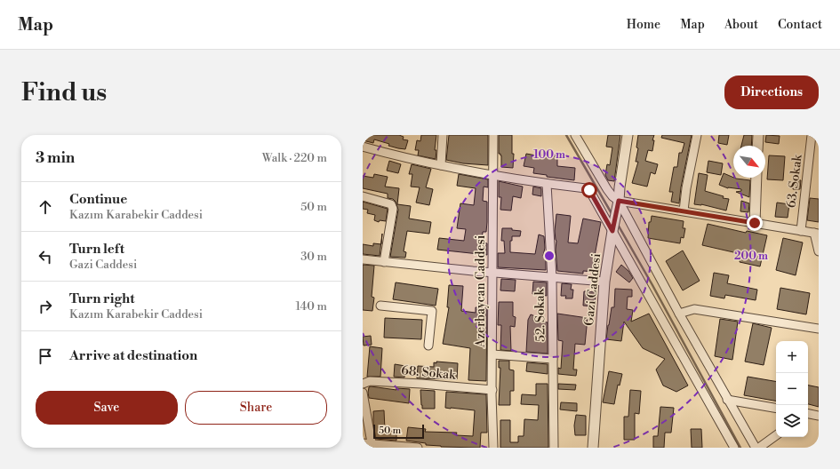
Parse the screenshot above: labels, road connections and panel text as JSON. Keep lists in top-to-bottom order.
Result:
{
  "streets": {
    "street": [
      "63. Sokak",
      "Gazi Caddesi",
      "Azerbaycan Caddesi",
      "52. Sokak",
      "68. Sokak"
    ]
  },
  "crossings": [
    ["Azerbaycan Caddesi", "68. Sokak"]
  ],
  "scale_bar": "50 m",
  "north": "bottom right",
  "page": {
    "header": "Map",
    "nav": [
      "Home",
      "Map",
      "About",
      "Contact"
    ],
    "buttons": [
      "Directions",
      ["Save", "Share"]
    ],
    "title": "Find us",
    "heading": ["3 min", "Walk · 220 m"],
    "list": [
      ["Continue", "Kazım Karabekir Caddesi", "50 m"],
      ["Turn left", "Gazi Caddesi", "30 m"],
      ["Turn right", "Kazım Karabekir Caddesi", "140 m"],
      "Arrive at destination"
    ],
    "map_buttons": ["+", "−"],
    "scale": "50 m"
  },
  "rings": ["100 m", "200 m"]
}
